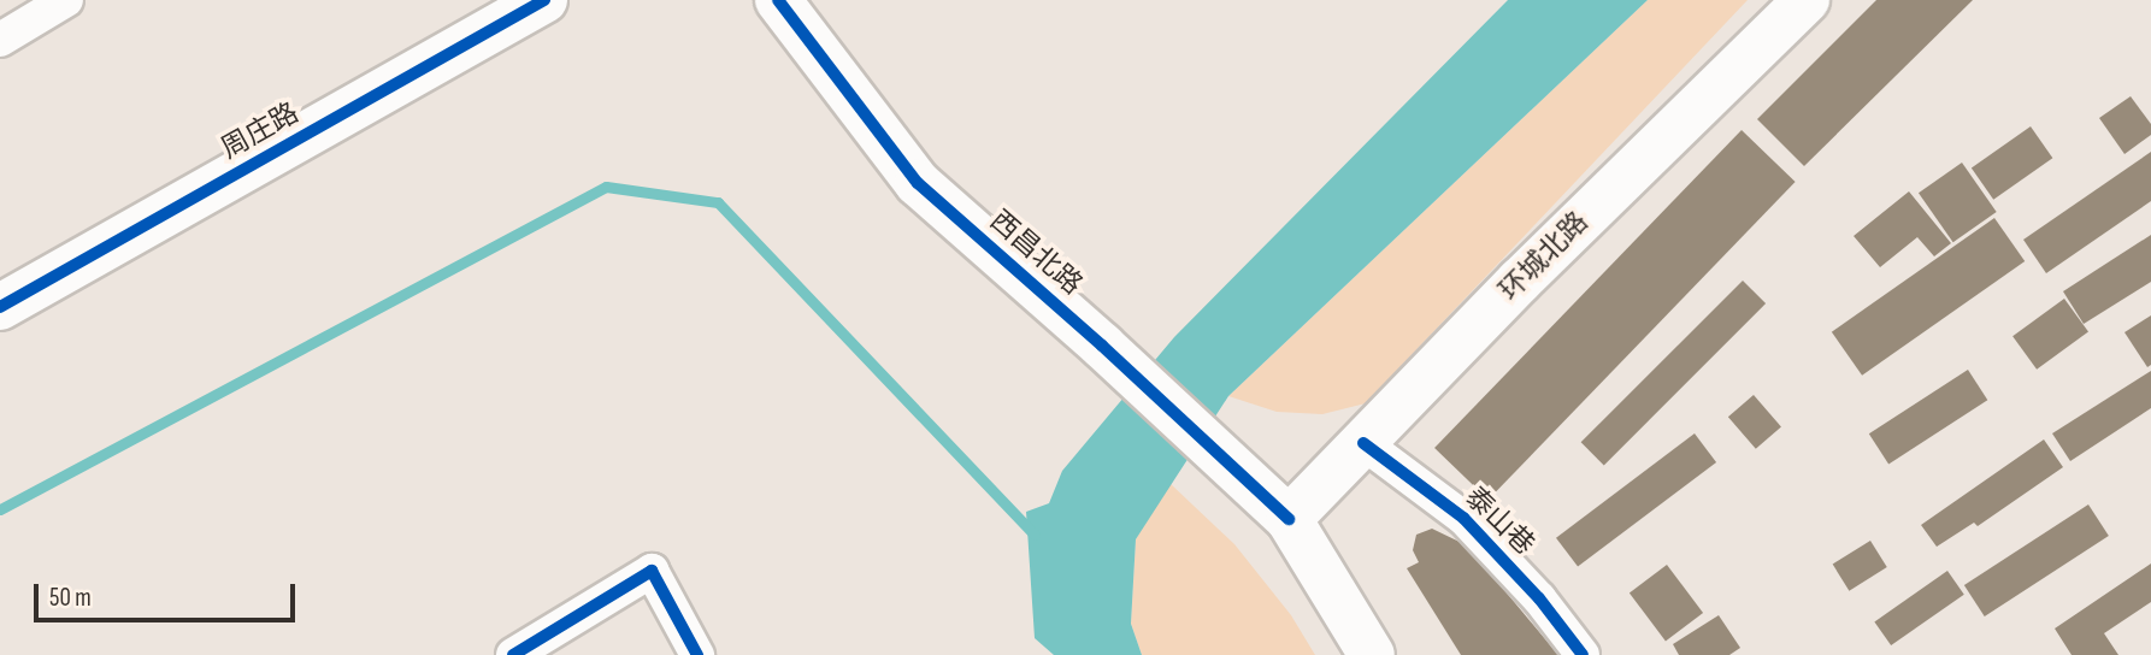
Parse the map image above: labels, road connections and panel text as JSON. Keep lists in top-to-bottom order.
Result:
{
  "streets": {
    "street": [
      "周庄路",
      "西昌北路",
      "环城北路",
      "泰山巷"
    ]
  },
  "crossings": [
    ["西昌北路", "环城北路"],
    ["环城北路", "泰山巷"]
  ],
  "scale_bar": "50 m"
}
